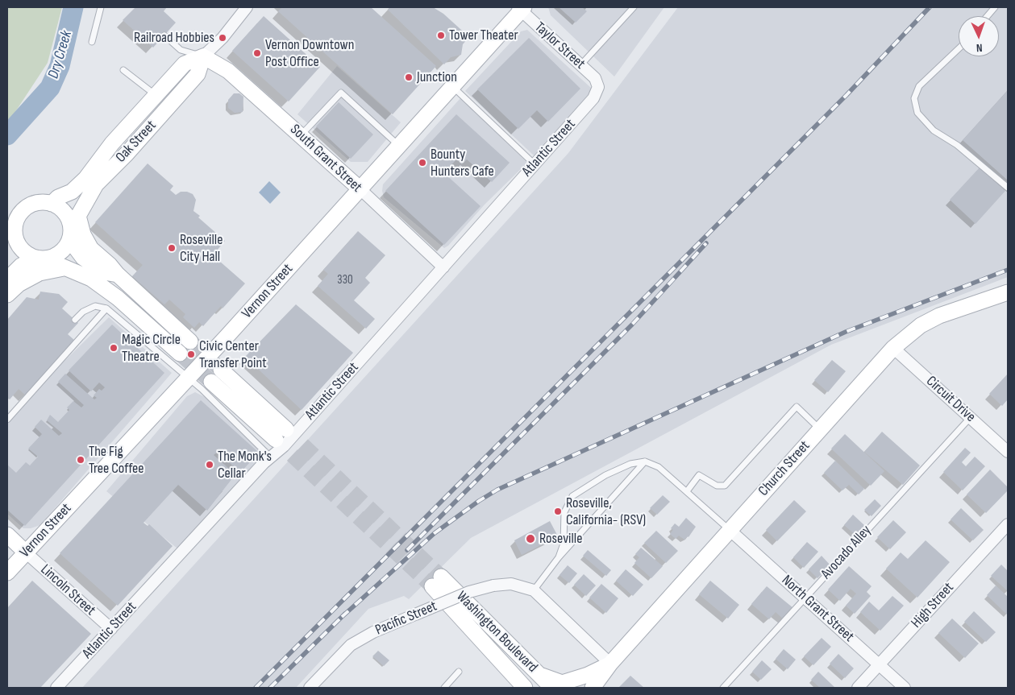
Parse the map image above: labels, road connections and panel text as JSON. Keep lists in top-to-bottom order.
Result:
{
  "streets": {
    "main road": [
      "Oak Street",
      "South Grant Street",
      "Vernon Street",
      "Church Street",
      "Lincoln Street",
      "Washington Boulevard"
    ],
    "street": [
      "Taylor Street",
      "Atlantic Street",
      "Circuit Drive",
      "High Street",
      "North Grant Street",
      "Pacific Street"
    ],
    "lane": ["Avocado Alley"]
  },
  "crossings": [
    ["Taylor Street", "Atlantic Street"],
    ["Taylor Street", "Vernon Street"],
    ["Oak Street", "South Grant Street"],
    ["Atlantic Street", "South Grant Street"],
    ["Atlantic Street", "Lincoln Street"],
    ["South Grant Street", "Vernon Street"],
    ["Vernon Street", "Lincoln Street"],
    ["Circuit Drive", "Church Street"],
    ["Circuit Drive", "Avocado Alley"],
    ["Church Street", "North Grant Street"],
    ["Church Street", "Pacific Street"],
    ["Avocado Alley", "North Grant Street"],
    ["High Street", "North Grant Street"]
  ],
  "water": ["Dry Creek"],
  "places": [
    "Tower Theater",
    "Railroad Hobbies",
    "Vernon Downtown Post Office",
    "Junction",
    "Bounty Hunters Cafe",
    "Roseville City Hall",
    "Magic Circle Theatre",
    "Civic Center Transfer Point",
    "The Fig Tree Coffee",
    "The Monk's Cellar",
    "Roseville, California- (RSV)",
    "Roseville"
  ],
  "house_numbers": ["330"],
  "north": "bottom"
}
